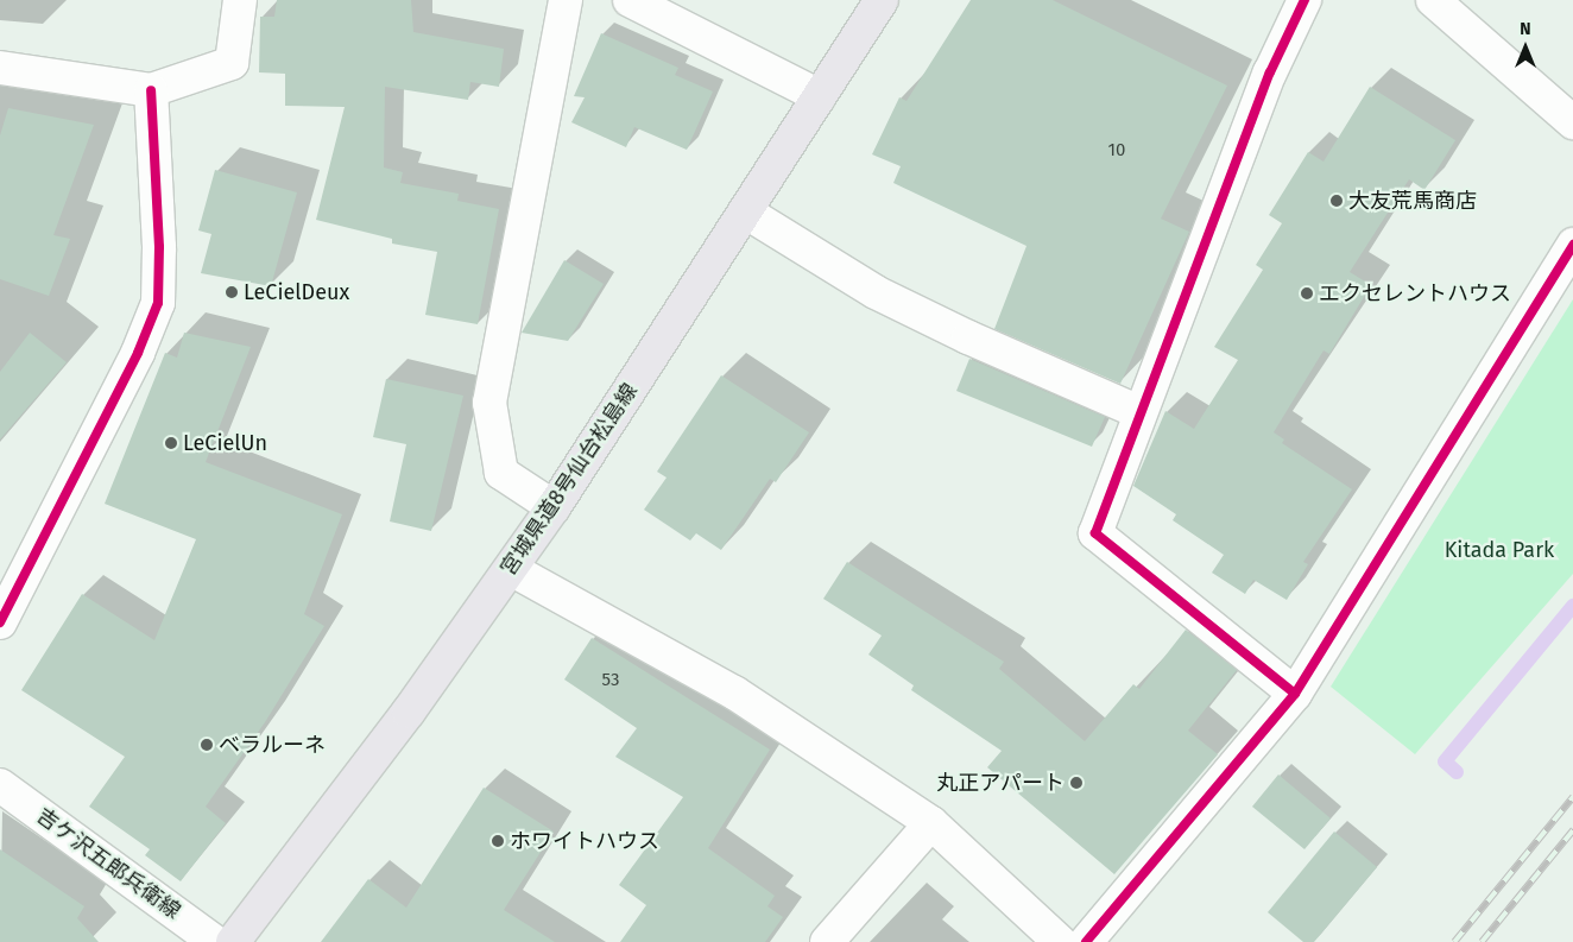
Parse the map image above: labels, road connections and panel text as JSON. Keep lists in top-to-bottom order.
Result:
{
  "streets": {
    "main road": ["宮城県道8号仙台松島線"],
    "street": ["吉ケ沢五郎兵衛線"]
  },
  "parks": ["Kitada Park"],
  "places": [
    "大友荒馬商店",
    "LeCielDeux",
    "エクセレントハウス",
    "LeCielUn",
    "ベラルーネ",
    "丸正アパート",
    "ホワイトハウス"
  ],
  "house_numbers": ["10", "53"],
  "north": "top"
}
